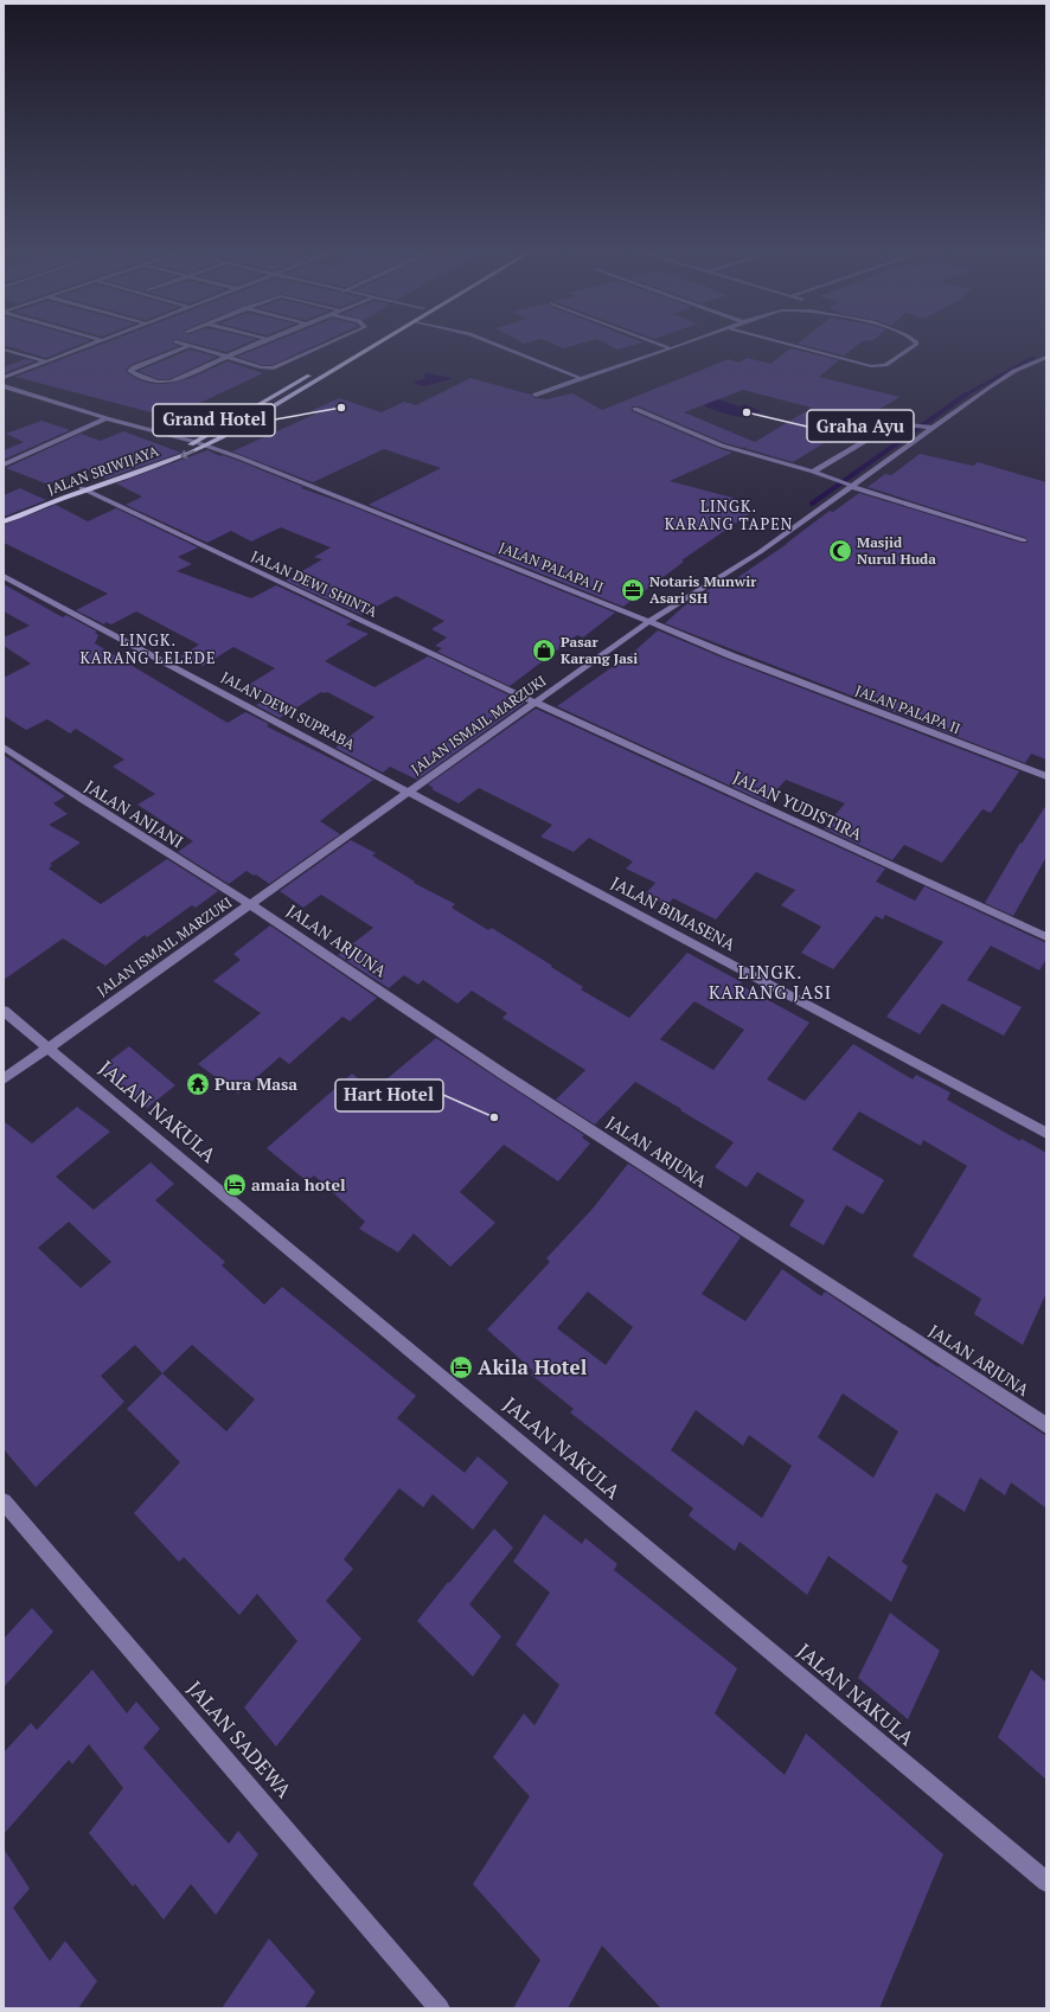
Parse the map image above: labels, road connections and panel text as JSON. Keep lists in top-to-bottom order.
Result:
{
  "streets": {
    "main road": ["JALAN SRIWIJAYA"],
    "street": [
      "JALAN PALAPA II",
      "JALAN DEWI SHINTA",
      "JALAN DEWI SUPRABA",
      "JALAN ISMAIL MARZUKI",
      "JALAN YUDISTIRA",
      "JALAN ANJANI",
      "JALAN BIMASENA",
      "JALAN ARJUNA",
      "JALAN NAKULA",
      "JALAN SADEWA"
    ]
  },
  "crossings": [
    ["JALAN SRIWIJAYA", "JALAN PALAPA II"],
    ["JALAN SRIWIJAYA", "JALAN DEWI SHINTA"],
    ["JALAN PALAPA II", "JALAN ISMAIL MARZUKI"],
    ["JALAN DEWI SHINTA", "JALAN ISMAIL MARZUKI"],
    ["JALAN DEWI SHINTA", "JALAN YUDISTIRA"],
    ["JALAN DEWI SUPRABA", "JALAN ISMAIL MARZUKI"],
    ["JALAN DEWI SUPRABA", "JALAN BIMASENA"],
    ["JALAN ISMAIL MARZUKI", "JALAN YUDISTIRA"],
    ["JALAN ISMAIL MARZUKI", "JALAN ANJANI"],
    ["JALAN ISMAIL MARZUKI", "JALAN BIMASENA"],
    ["JALAN ISMAIL MARZUKI", "JALAN ARJUNA"],
    ["JALAN ISMAIL MARZUKI", "JALAN NAKULA"],
    ["JALAN ANJANI", "JALAN ARJUNA"]
  ],
  "districts": ["LINGK. KARANG TAPEN", "LINGK. KARANG LELEDE", "LINGK. KARANG JASI"],
  "places": {
    "other": ["Grand Hotel", "Graha Ayu", "Hart Hotel"],
    "mosque": ["Masjid Nurul Huda"],
    "office": ["Notaris Munwir Asari SH"],
    "shop": ["Pasar Karang Jasi"],
    "temple": ["Pura Masa"],
    "hotel": ["amaia hotel", "Akila Hotel"]
  }
}
